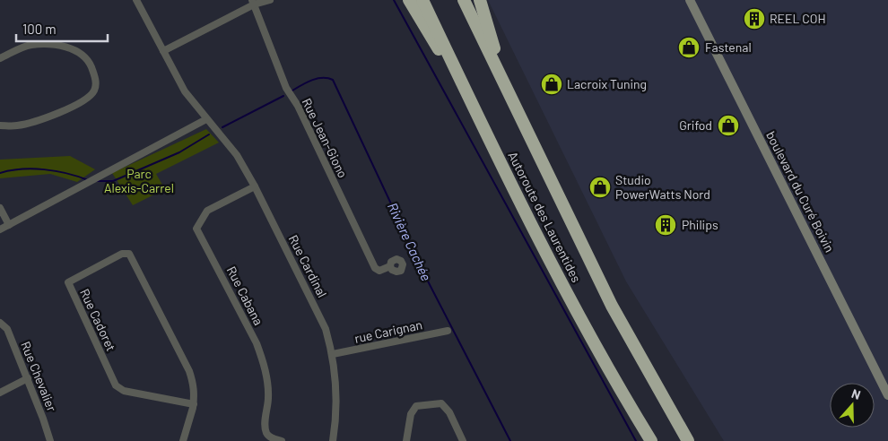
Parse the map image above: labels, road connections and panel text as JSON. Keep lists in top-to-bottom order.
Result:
{
  "streets": {
    "highway": ["Autoroute des Laurentides"],
    "street": [
      "Rue Jean-Giono",
      "boulevard du Curé Boivin",
      "Rue Cardinal",
      "Rue Cabana",
      "Rue Cadoret",
      "rue Carignan",
      "Rue Chevalier"
    ]
  },
  "crossings": [
    ["Rue Cardinal", "Rue Cabana"],
    ["Rue Cardinal", "rue Carignan"]
  ],
  "water": ["Rivière Cachée"],
  "parks": ["Parc Alexis-Carrel"],
  "places": {
    "building": ["REEL COH", "Philips"],
    "shop": [
      "Fastenal",
      "Lacroix Tuning",
      "Grifod",
      "Studio PowerWatts Nord"
    ]
  },
  "scale_bar": "100 m",
  "north": "top"
}
